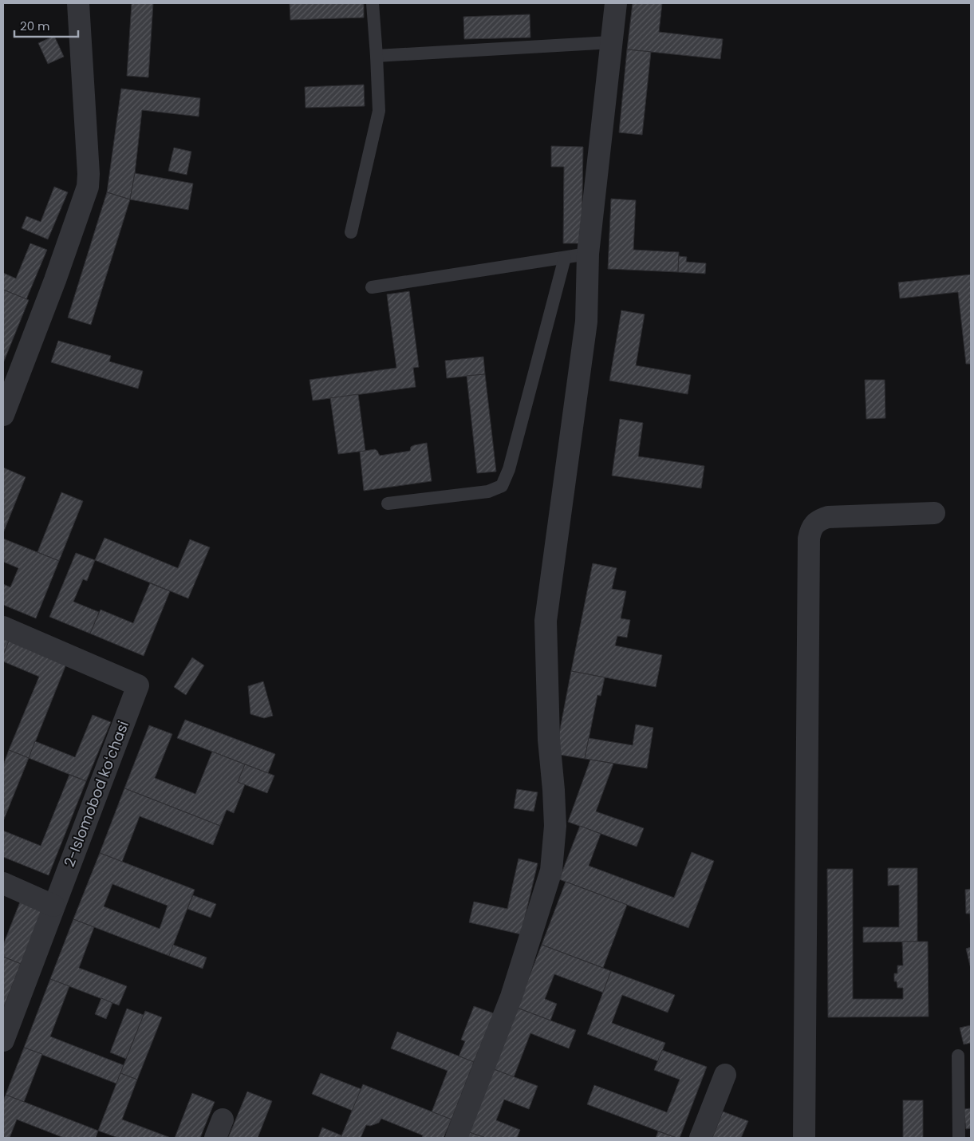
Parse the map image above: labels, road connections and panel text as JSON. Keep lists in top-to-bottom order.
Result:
{
  "streets": {
    "street": ["2-Islomobod koʻchasi"]
  },
  "scale_bar": "20 m"
}
